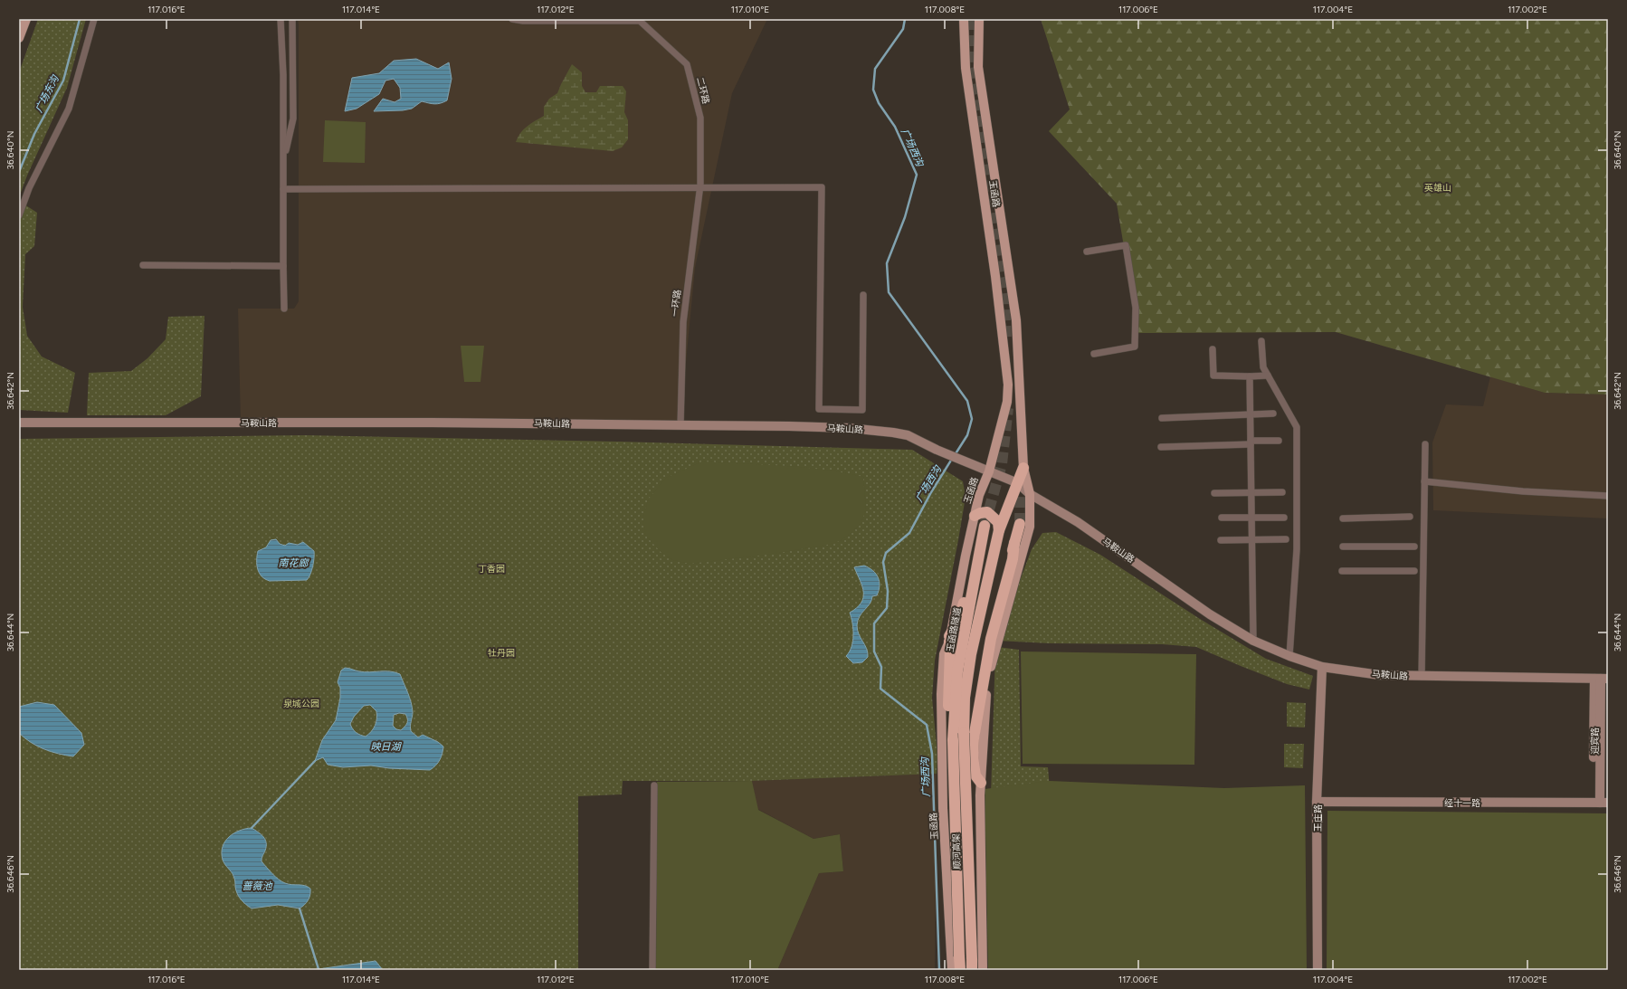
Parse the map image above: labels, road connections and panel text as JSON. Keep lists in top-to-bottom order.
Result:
{
  "streets": {
    "highway": ["玉函路隧道", "顺河高架"],
    "main road": [
      "玉函路",
      "马鞍山路",
      "迎宾路",
      "经十一路",
      "王庄路"
    ],
    "street": ["二环路", "一环路"]
  },
  "crossings": [
    ["二环路", "一环路"],
    ["玉函路", "马鞍山路"],
    ["一环路", "马鞍山路"],
    ["马鞍山路", "迎宾路"],
    ["马鞍山路", "王庄路"],
    ["玉函路隧道", "顺河高架"],
    ["迎宾路", "经十一路"],
    ["经十一路", "王庄路"]
  ],
  "water": [
    "广场东沟",
    "广场西沟",
    "南花廊",
    "映日湖",
    "蔷薇池"
  ],
  "parks": [
    "英雄山",
    "丁香园",
    "牡丹园",
    "泉城公园"
  ],
  "coordinates": [
    "117.016°E",
    "117.014°E",
    "117.012°E",
    "117.010°E",
    "117.008°E",
    "117.006°E",
    "117.004°E",
    "117.002°E",
    "36.640°N",
    "36.642°N",
    "36.644°N",
    "36.646°N"
  ]
}
